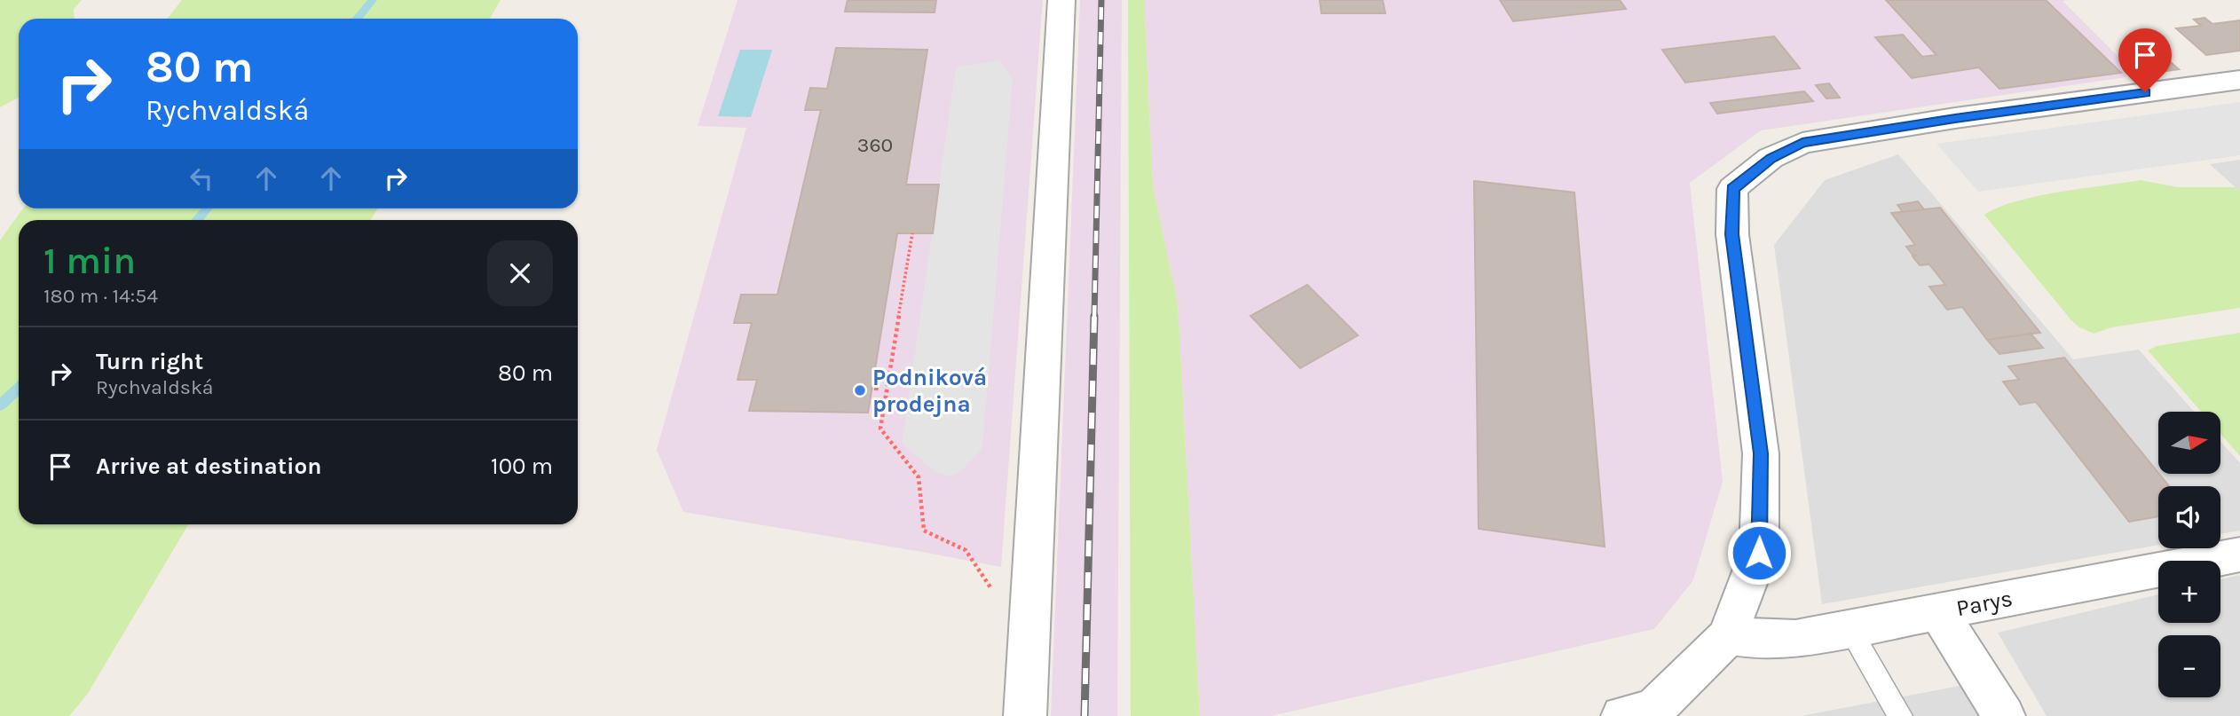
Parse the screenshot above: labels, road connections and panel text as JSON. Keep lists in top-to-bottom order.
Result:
{
  "streets": {
    "street": ["Parys"]
  },
  "places": ["Podniková prodejna"],
  "house_numbers": ["360"],
  "north": "right",
  "page": {
    "turn": ["80 m", "Rychvaldská"],
    "heading": ["1 min", "180 m · 14:54"],
    "list": [
      {
        "name": "Turn right",
        "note": "Rychvaldská",
        "value": "80 m"
      },
      {
        "name": "Arrive at destination",
        "value": "100 m"
      }
    ],
    "map_buttons": ["+", "−"]
  }
}
